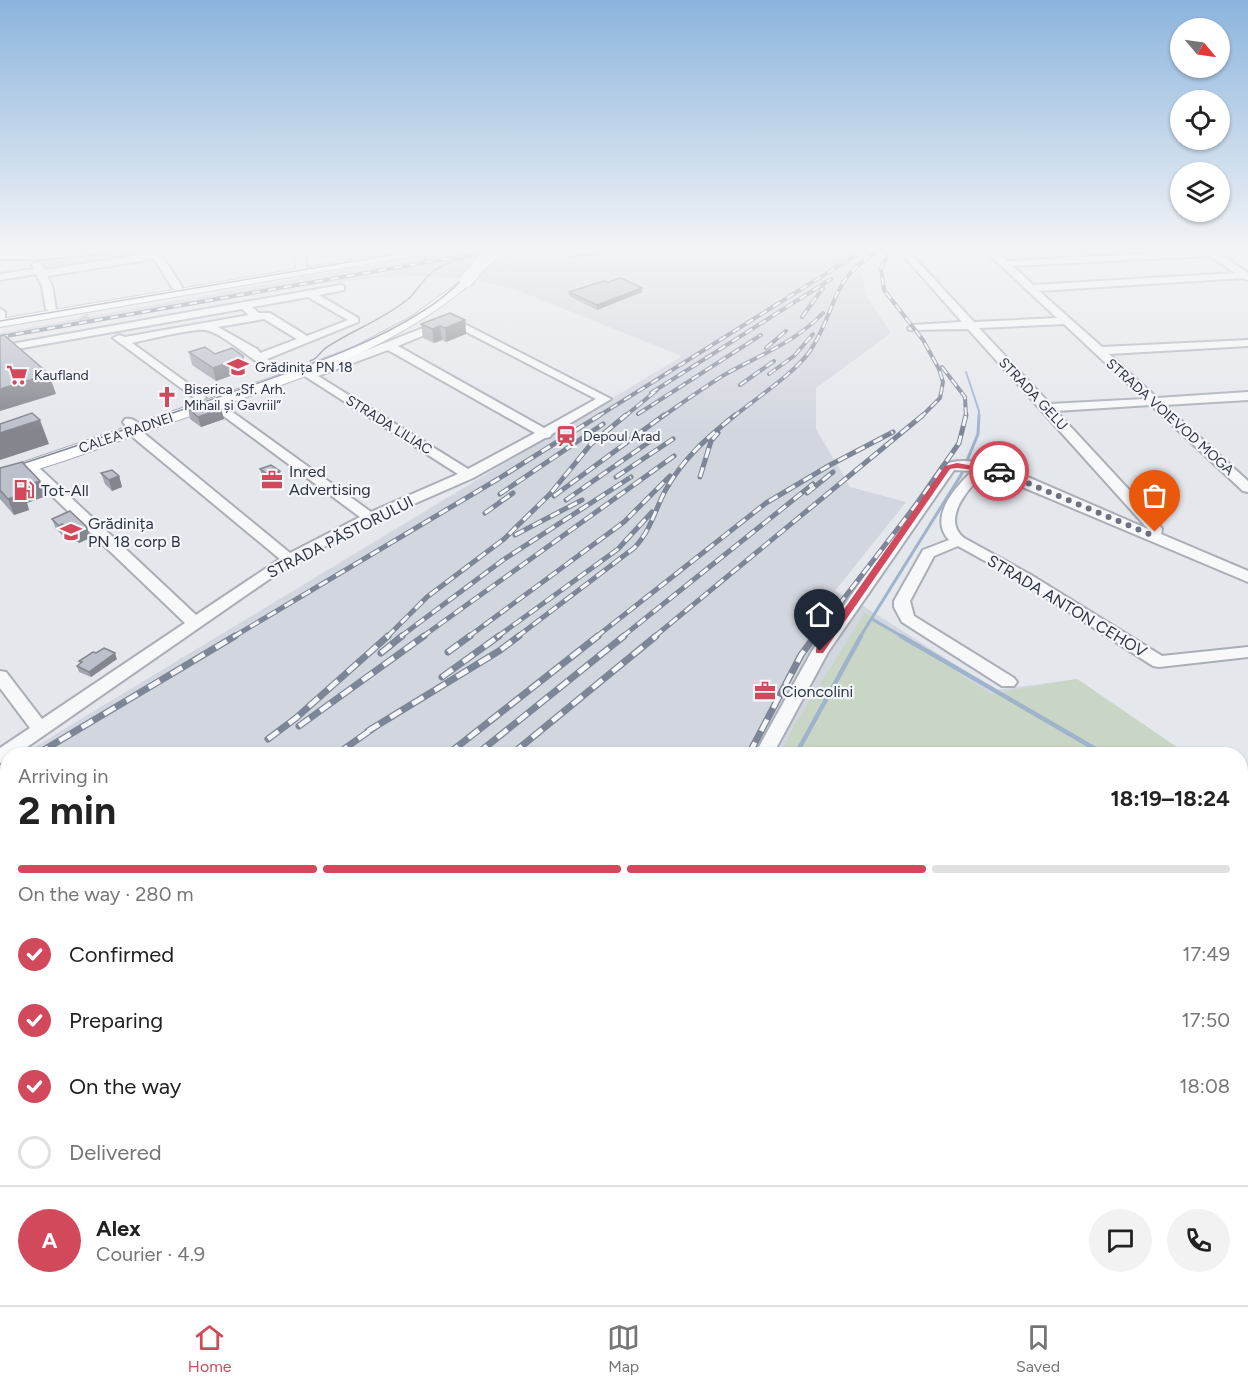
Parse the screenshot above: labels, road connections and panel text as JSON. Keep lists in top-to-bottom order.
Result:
{
  "streets": {
    "main road": ["CALEA RADNEI"],
    "street": [
      "STRADA GELU",
      "STRADA VOIEVOD MOGA",
      "STRADA LILIAC",
      "STRADA PĂSTORULUI",
      "STRADA ANTON CEHOV"
    ]
  },
  "crossings": [
    ["STRADA LILIAC", "STRADA PĂSTORULUI"]
  ],
  "places": {
    "school or university": ["Grădinița PN 18", "Grădinița PN 18 corp B"],
    "supermarket": ["Kaufland"],
    "church": ["Biserica „Sf. Arh. Mihail și Gavriil”"],
    "station": ["Depoul Arad"],
    "office": ["Inred Advertising", "Cioncolini"],
    "fuel station": ["Tot-All"]
  },
  "north": "bottom right",
  "page": {
    "heading": ["2 min", "Arriving in", "18:19–18:24"],
    "panel": ["Alex", "Courier · 4.9"],
    "bar": "On the way · 280 m",
    "list": [
      ["Confirmed", "17:49"],
      ["Preparing", "17:50"],
      ["On the way", "18:08"],
      "Delivered"
    ],
    "round": "A",
    "tabs": ["Home", "Map", "Saved"]
  }
}
